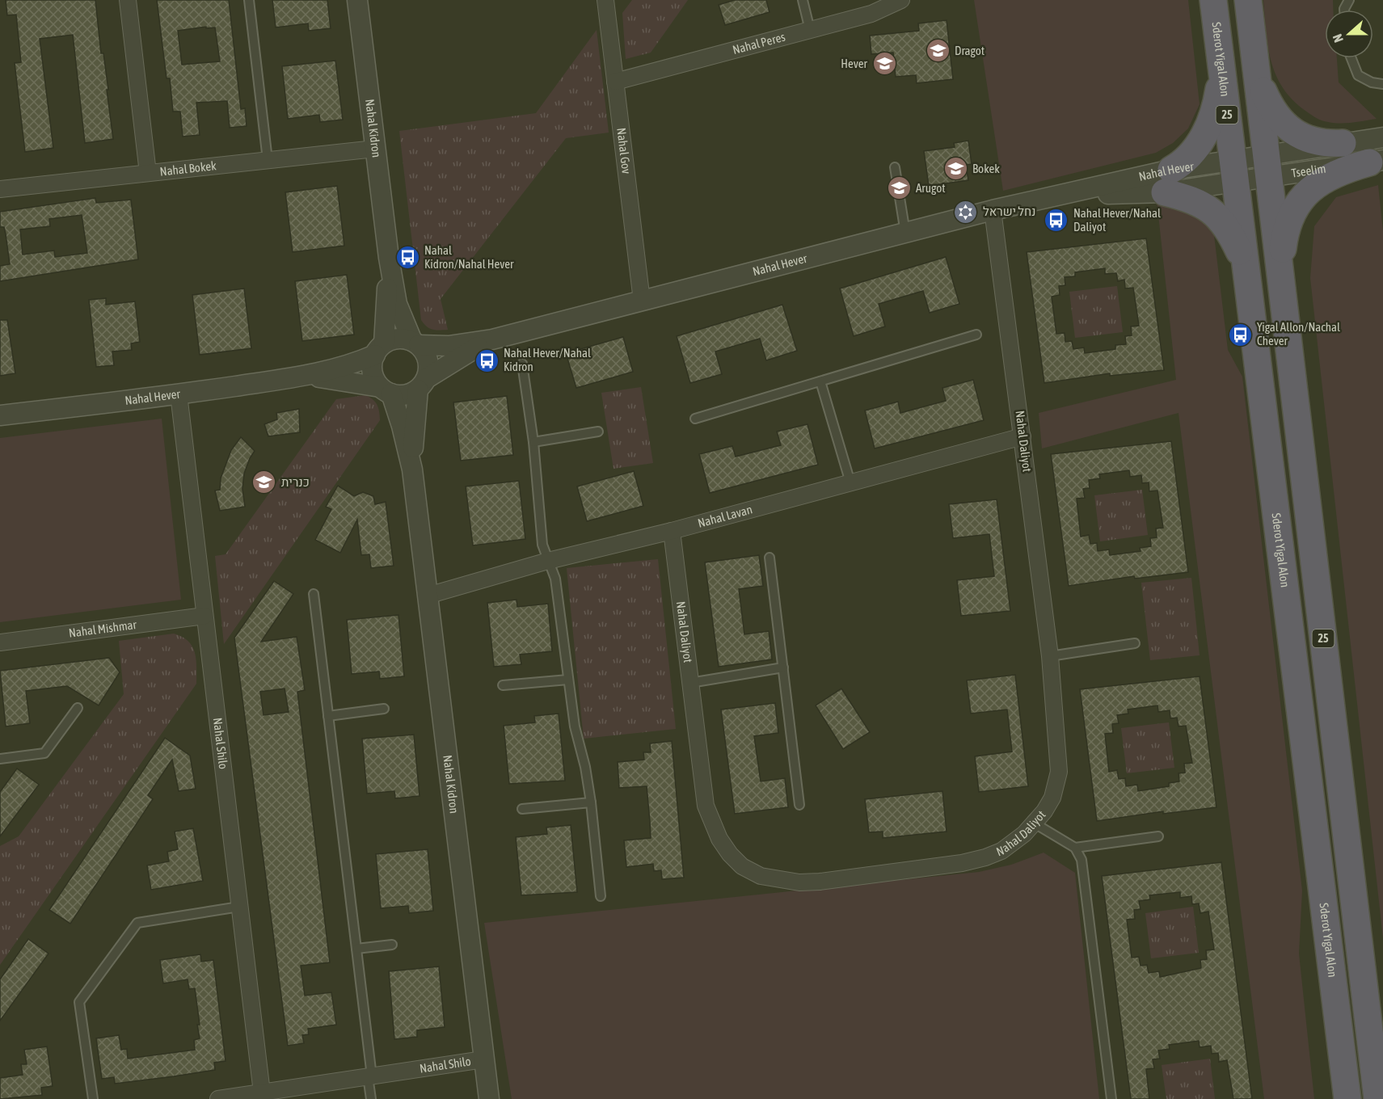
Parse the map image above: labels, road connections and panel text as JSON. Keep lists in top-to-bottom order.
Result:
{
  "streets": {
    "highway": ["Sderot Yigal Alon", "25"],
    "street": [
      "Nahal Peres",
      "Nahal Kidron",
      "Nahal Gov",
      "Nahal Bokek",
      "Tseelim",
      "Nahal Hever",
      "Nahal Daliyot",
      "Nahal Lavan",
      "Nahal Mishmar",
      "Nahal Shilo"
    ]
  },
  "crossings": [
    ["Nahal Peres", "Nahal Gov"],
    ["Sderot Yigal Alon", "Nahal Hever"],
    ["25", "Tseelim"],
    ["25", "Nahal Hever"],
    ["Nahal Kidron", "Nahal Bokek"],
    ["Nahal Kidron", "Nahal Hever"],
    ["Nahal Kidron", "Nahal Lavan"],
    ["Nahal Kidron", "Nahal Shilo"],
    ["Nahal Gov", "Nahal Hever"],
    ["Tseelim", "Nahal Hever"],
    ["Nahal Hever", "Nahal Daliyot"],
    ["Nahal Hever", "Nahal Shilo"],
    ["Nahal Daliyot", "Nahal Lavan"],
    ["Nahal Mishmar", "Nahal Shilo"]
  ],
  "places": {
    "school or university": [
      "Dragot",
      "Hever",
      "Bokek",
      "Arugot",
      "כנרית"
    ],
    "synagogue": ["נחל ישראל"],
    "bus stop": [
      "Nahal Hever/Nahal Daliyot",
      "Nahal Kidron/Nahal Hever",
      "Yigal Allon/Nachal Chever",
      "Nahal Hever/Nahal Kidron"
    ]
  },
  "north": "left"
}
